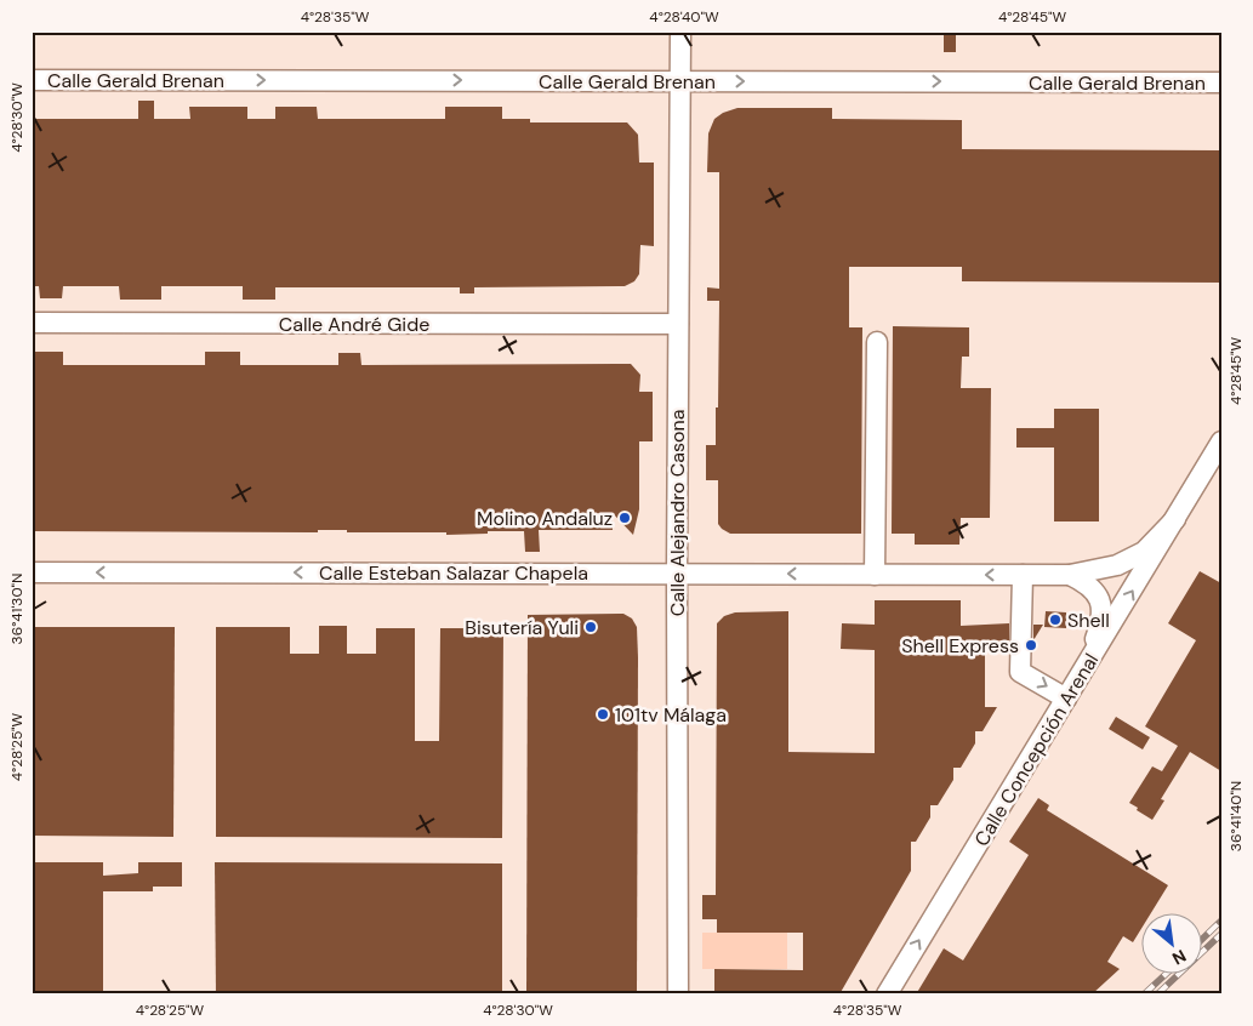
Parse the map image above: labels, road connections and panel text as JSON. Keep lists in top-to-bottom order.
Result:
{
  "streets": {
    "street": [
      "Calle Gerald Brenan",
      "Calle André Gide",
      "Calle Alejandro Casona",
      "Calle Esteban Salazar Chapela",
      "Calle Concepción Arenal"
    ]
  },
  "crossings": [
    ["Calle Gerald Brenan", "Calle Alejandro Casona"],
    ["Calle André Gide", "Calle Alejandro Casona"],
    ["Calle Alejandro Casona", "Calle Esteban Salazar Chapela"],
    ["Calle Esteban Salazar Chapela", "Calle Concepción Arenal"]
  ],
  "one_way": ["Calle Gerald Brenan", "Calle Esteban Salazar Chapela", "Calle Concepción Arenal"],
  "places": [
    "Molino Andaluz",
    "Shell",
    "Bisutería Yuli",
    "Shell Express",
    "101tv Málaga"
  ],
  "north": "bottom right",
  "coordinates": [
    "4°28'35\"W",
    "4°28'40\"W",
    "4°28'45\"W",
    "4°28'30\"W",
    "36°41'30\"N",
    "4°28'25\"W",
    "36°41'40\"N"
  ]
}
